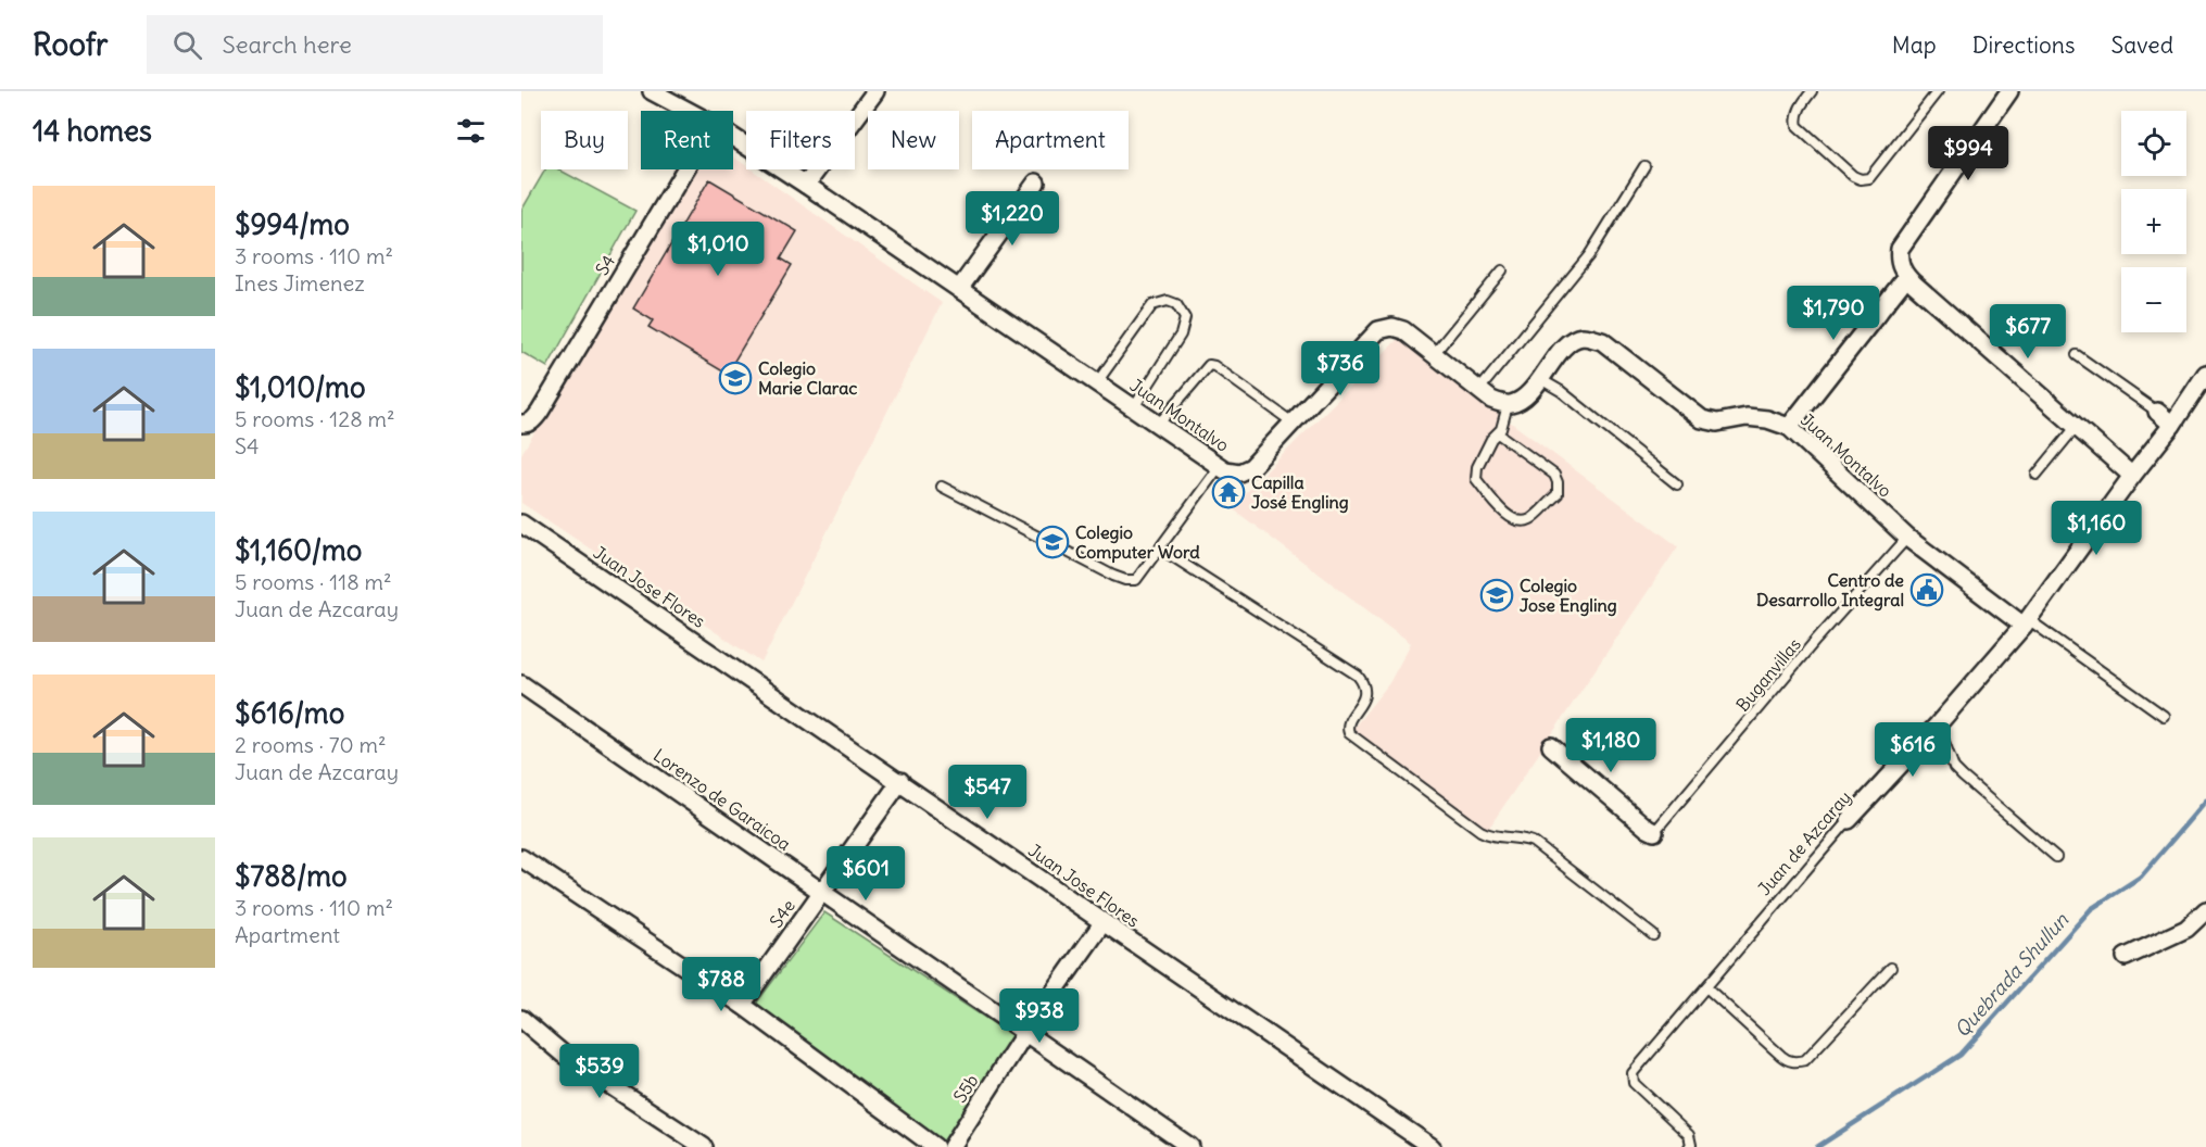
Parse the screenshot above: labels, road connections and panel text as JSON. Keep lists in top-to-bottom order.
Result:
{
  "streets": {
    "street": [
      "S4",
      "Juan Montalvo",
      "Juan Jose Flores",
      "Lorenzo de Garaicoa",
      "Juan de Azcaray",
      "S4e",
      "S5b"
    ],
    "lane": ["Buganvillas"]
  },
  "crossings": [
    ["Juan Montalvo", "Buganvillas"],
    ["Juan Montalvo", "Juan de Azcaray"],
    ["Juan Jose Flores", "S4e"],
    ["Juan Jose Flores", "S5b"],
    ["Lorenzo de Garaicoa", "S4e"],
    ["Lorenzo de Garaicoa", "S5b"]
  ],
  "water": ["Quebrada Shullun"],
  "places": {
    "school or university": ["Colegio Marie Clarac", "Colegio Computer Word", "Colegio Jose Engling"],
    "temple": ["Capilla José Engling"],
    "public building": ["Centro de Desarrollo Integral"]
  },
  "page": {
    "header": "Roofr",
    "search": "Search here",
    "nav": ["Map", "Directions", "Saved"],
    "heading": "14 homes",
    "map_buttons": ["+", "−"],
    "chip": [
      "Buy",
      "Rent",
      "Filters",
      "New",
      "Apartment"
    ],
    "price": [
      "$994",
      "$1,220",
      "$1,010",
      "$1,790",
      "$677",
      "$736",
      "$1,160",
      "$1,180",
      "$616",
      "$547",
      "$601",
      "$788",
      "$938",
      "$539"
    ],
    "list": [
      {
        "name": "$994/mo",
        "note": "3 rooms · 110 m² · Ines Jimenez"
      },
      {
        "name": "$1,010/mo",
        "note": "5 rooms · 128 m² · S4"
      },
      {
        "name": "$1,160/mo",
        "note": "5 rooms · 118 m² · Juan de Azcaray"
      },
      {
        "name": "$616/mo",
        "note": "2 rooms · 70 m² · Juan de Azcaray"
      },
      {
        "name": "$788/mo",
        "note": "3 rooms · 110 m² · Apartment"
      }
    ]
  }
}
